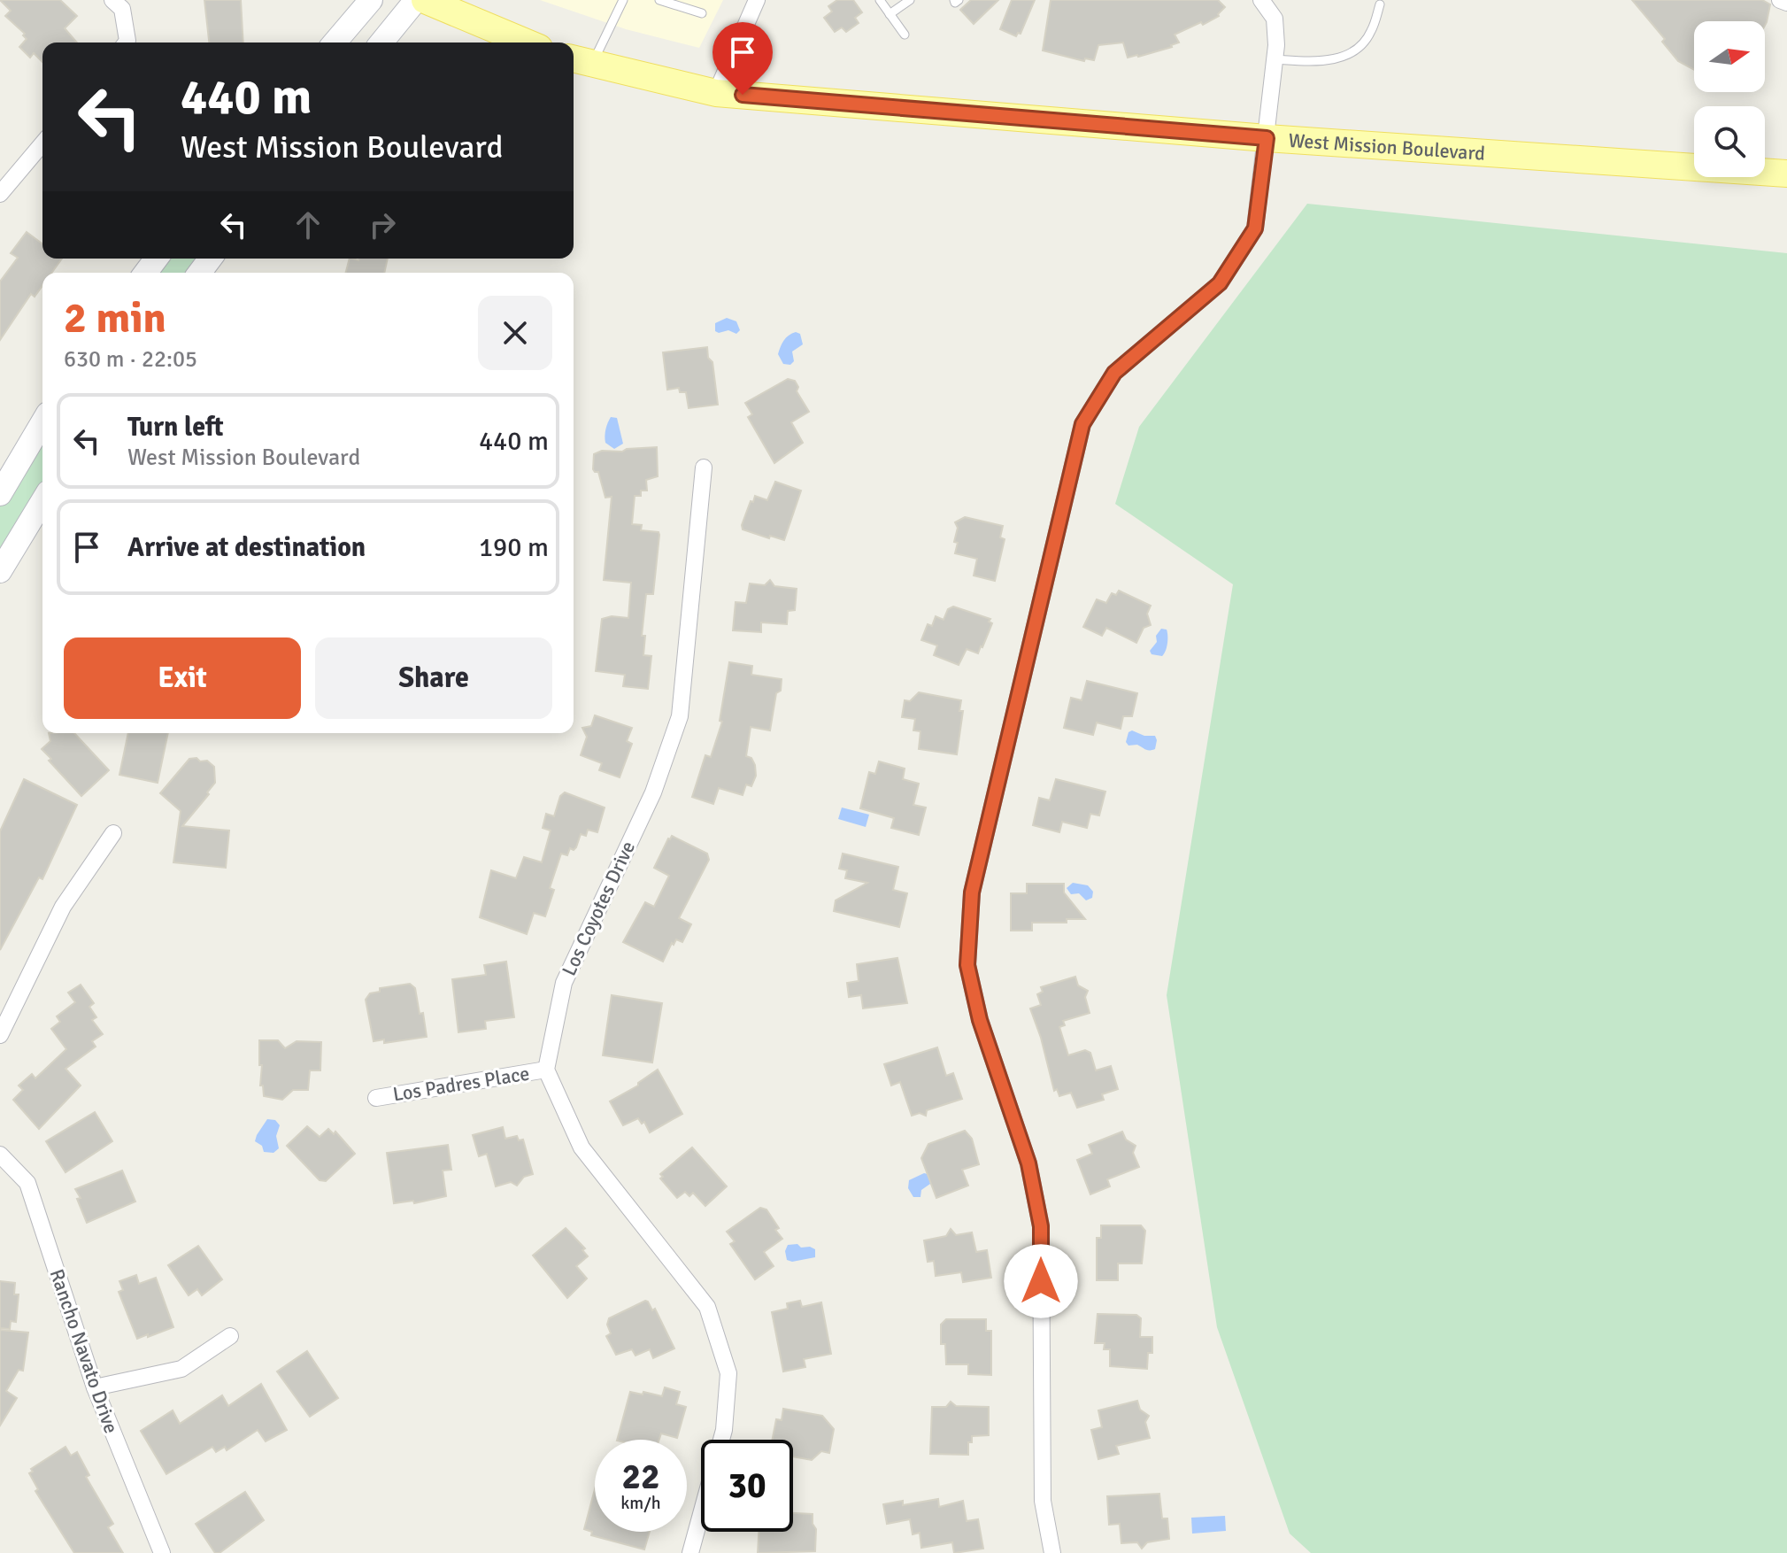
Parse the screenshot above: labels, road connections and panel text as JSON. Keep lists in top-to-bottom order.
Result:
{
  "streets": {
    "main road": ["West Mission Boulevard"],
    "street": ["Los Coyotes Drive", "Los Padres Place", "Rancho Navato Drive"]
  },
  "crossings": [
    ["Los Coyotes Drive", "Los Padres Place"]
  ],
  "north": "right",
  "page": {
    "turn": ["440 m", "West Mission Boulevard"],
    "heading": ["2 min", "630 m · 22:05"],
    "list": [
      {
        "name": "Turn left",
        "note": "West Mission Boulevard",
        "value": "440 m"
      },
      {
        "name": "Arrive at destination",
        "value": "190 m"
      }
    ],
    "buttons": ["Exit", "Share"],
    "speed": "22 km/h",
    "limit": "30"
  }
}
